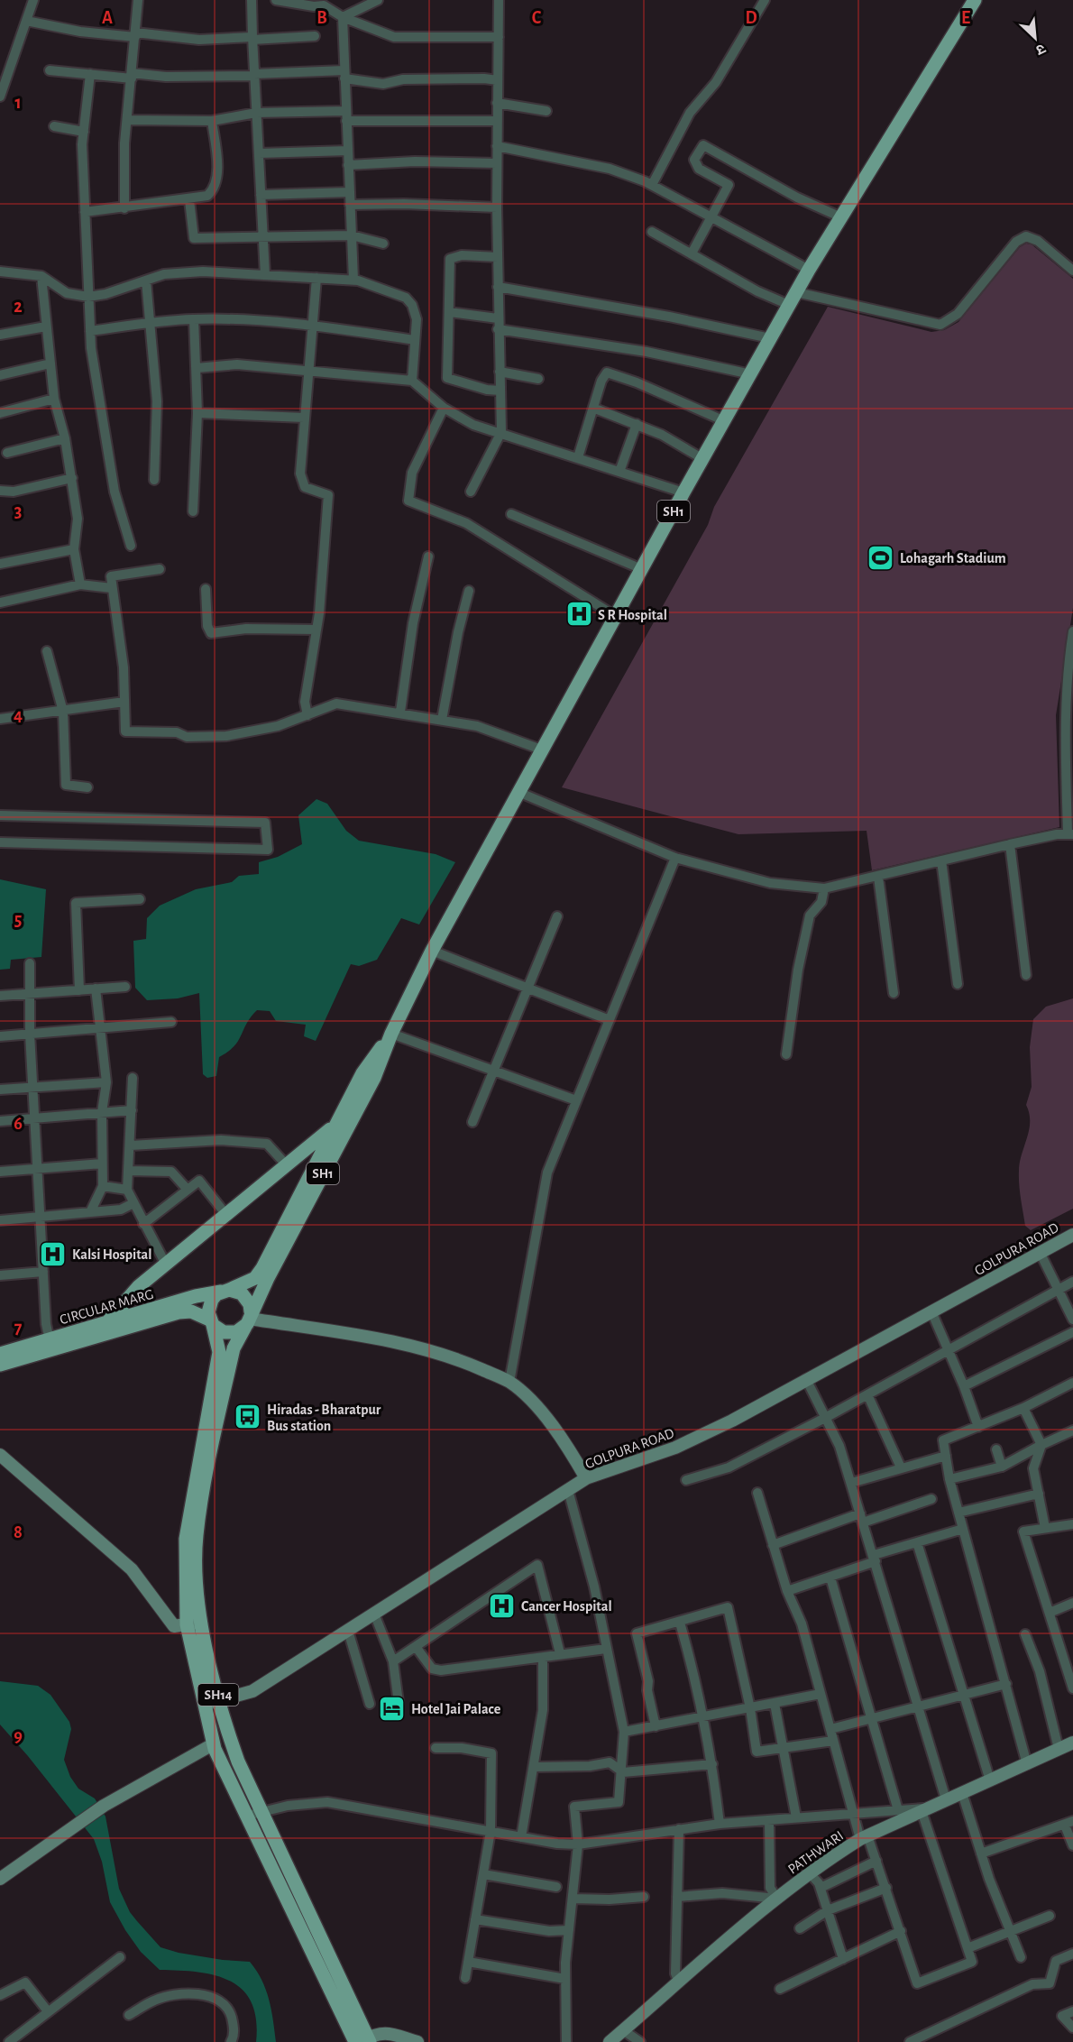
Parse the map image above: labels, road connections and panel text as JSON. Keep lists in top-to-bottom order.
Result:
{
  "streets": {
    "main road": ["SH1", "CIRCULAR MARG", "SH14"],
    "street": ["GOLPURA ROAD", "PATHWARI"]
  },
  "crossings": [
    ["SH1", "CIRCULAR MARG"],
    ["SH1", "SH14"],
    ["GOLPURA ROAD", "SH14"],
    ["CIRCULAR MARG", "SH14"]
  ],
  "places": {
    "sports": ["Lohagarh Stadium"],
    "hospital": ["S R Hospital", "Kalsi Hospital", "Cancer Hospital"],
    "bus stop": ["Hiradas - Bharatpur Bus station"],
    "hotel": ["Hotel Jai Palace"]
  },
  "north": "bottom right",
  "grid": {
    "columns": [
      "A",
      "B",
      "C",
      "D",
      "E"
    ],
    "rows": [
      "1",
      "2",
      "3",
      "4",
      "5",
      "6",
      "7",
      "8",
      "9"
    ]
  }
}
